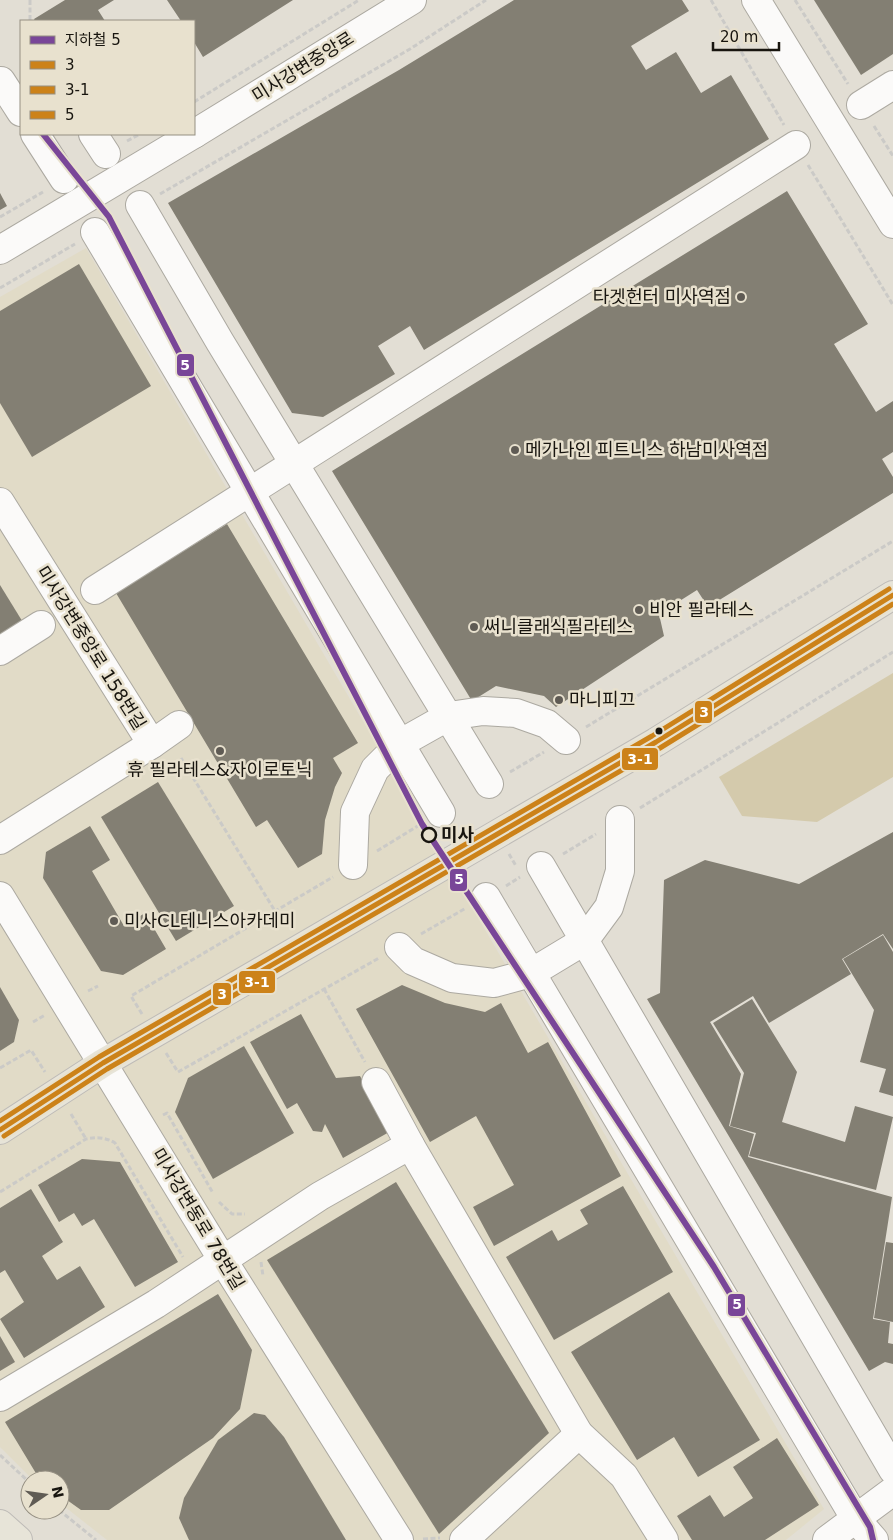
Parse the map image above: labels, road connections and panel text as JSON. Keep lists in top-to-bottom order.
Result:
{
  "streets": {
    "street": ["미사강변중앙로", "미사강변중앙로 158번길", "미사강변동로 78번길"]
  },
  "places": [
    "타겟헌터 미사역점",
    "메가나인 피트니스 하남미사역점",
    "비안 필라테스",
    "써니클래식필라테스",
    "마니피끄",
    "휴 필라테스&자이로토닉",
    "미사",
    "미사CL테니스아카데미"
  ],
  "lines": [
    "metro line 5",
    "transit line 5",
    "transit line 3",
    "transit line 3-1"
  ],
  "legend": [
    "지하철 5",
    "3",
    "3-1",
    "5"
  ],
  "scale_bar": "20 m",
  "north": "right"
}
